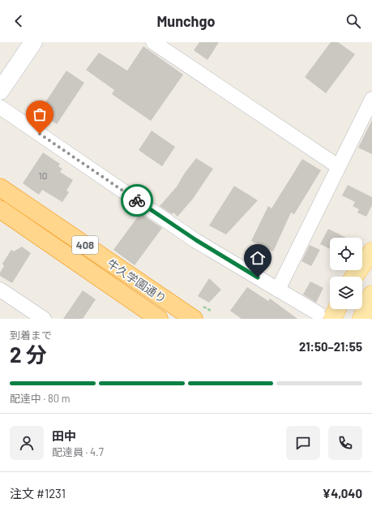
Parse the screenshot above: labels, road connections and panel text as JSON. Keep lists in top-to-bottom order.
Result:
{
  "streets": {
    "highway": ["408", "牛久学園通り"]
  },
  "house_numbers": ["10"],
  "page": {
    "header": "Munchgo",
    "heading": ["2 分", "到着まで", "21:50–21:55"],
    "panel": [
      "田中",
      "配達員 · 4.7",
      "注文 #1231",
      "¥4,040"
    ],
    "bar": "配達中 · 80 m"
  }
}
